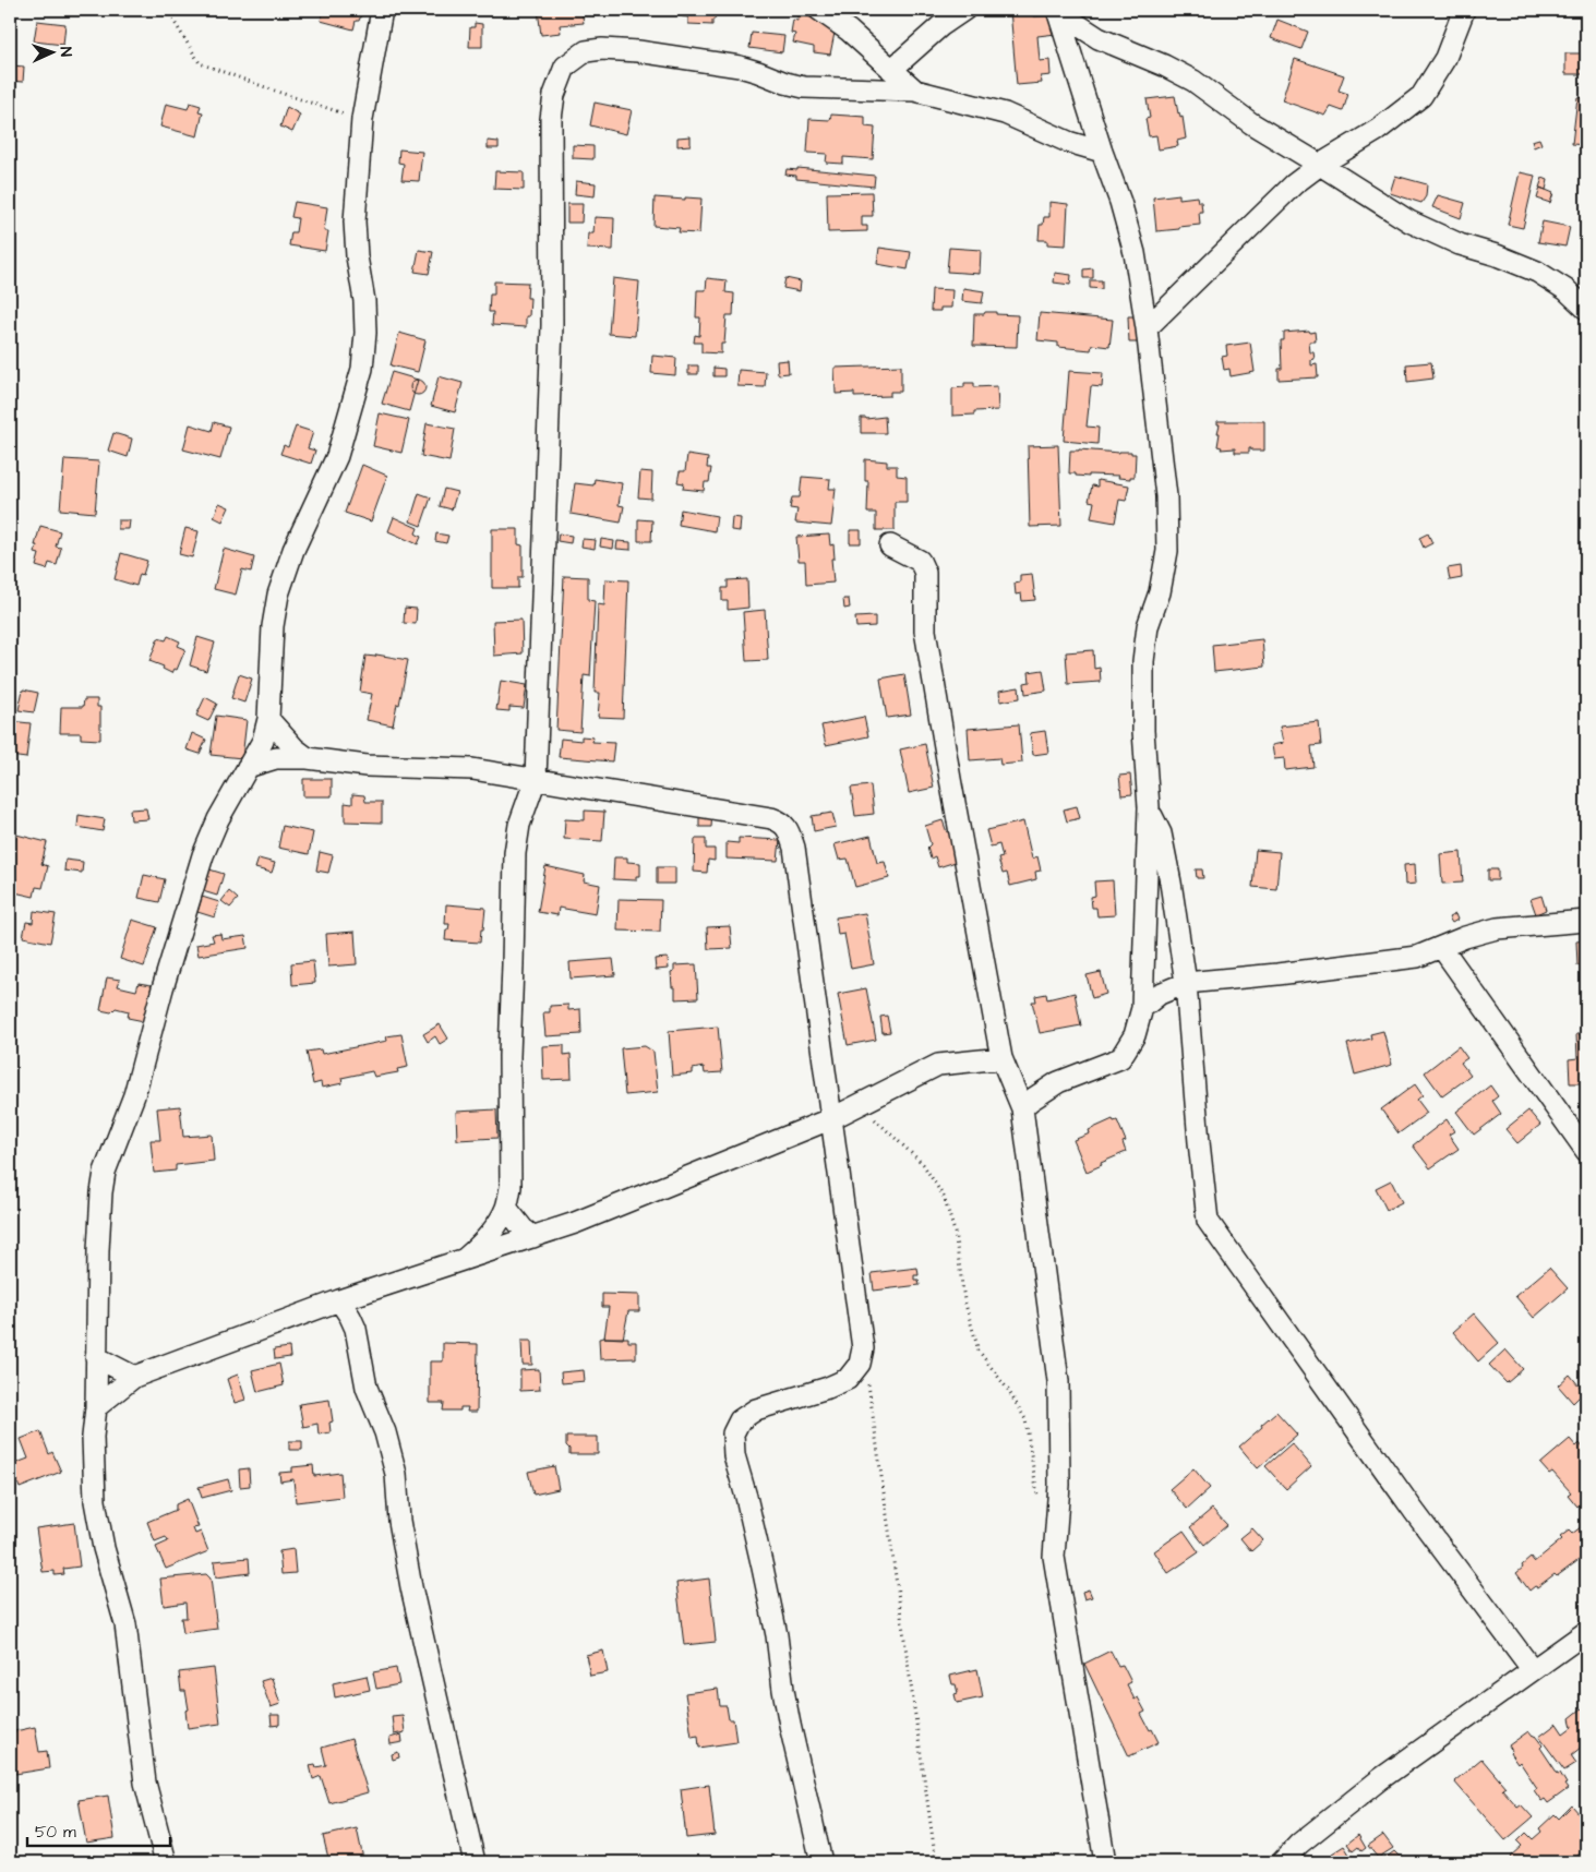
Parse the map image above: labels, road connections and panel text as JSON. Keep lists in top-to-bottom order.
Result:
{
  "scale_bar": "50 m",
  "north": "right"
}
